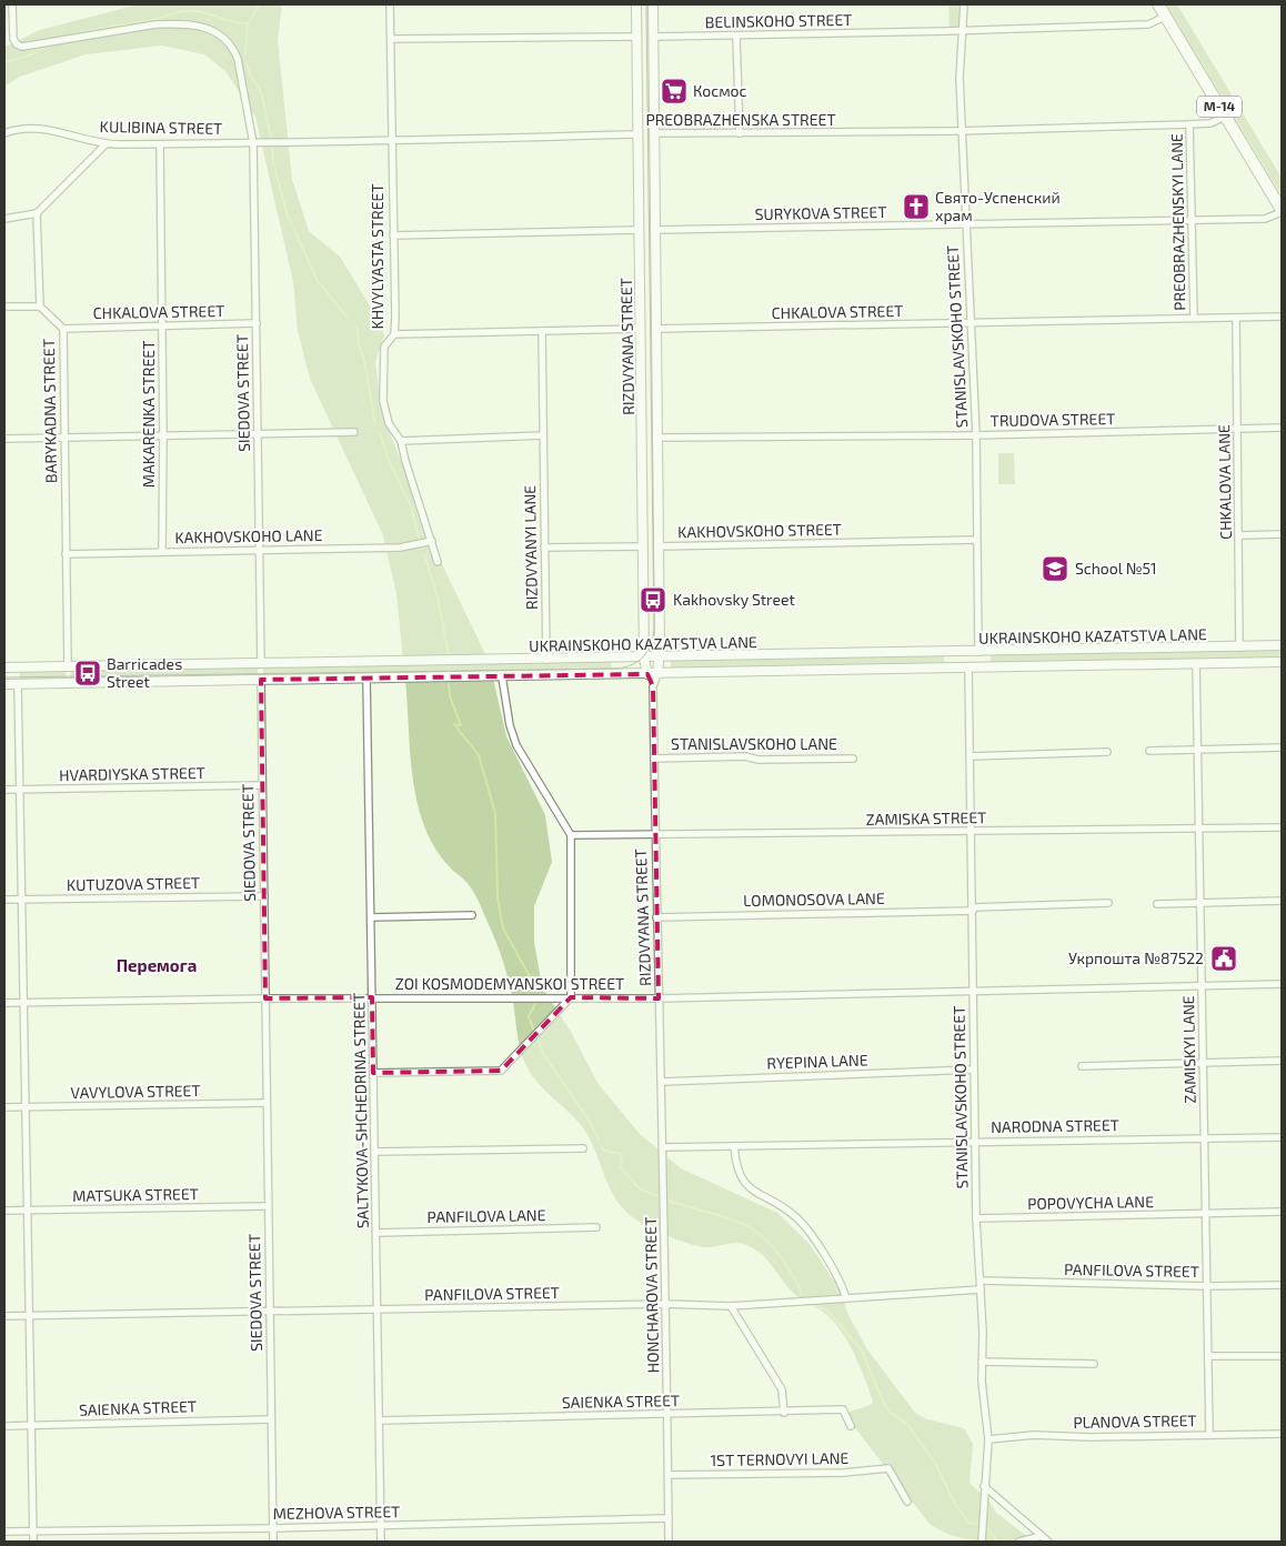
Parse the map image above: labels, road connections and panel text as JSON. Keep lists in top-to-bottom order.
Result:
{
  "streets": {
    "highway": ["М-14"],
    "street": [
      "BELINSKOHO STREET",
      "PREOBRAZHENSKA STREET",
      "KULIBINA STREET",
      "SURYKOVA STREET",
      "PREOBRAZHENSKYI LANE",
      "KHVYLYASTA STREET",
      "CHKALOVA STREET",
      "STANISLAVSKOHO STREET",
      "RIZDVYANA STREET",
      "SIEDOVA STREET",
      "BARYKADNA STREET",
      "MAKARENKA STREET",
      "TRUDOVA STREET",
      "CHKALOVA LANE",
      "KAKHOVSKOHO STREET",
      "KAKHOVSKOHO LANE",
      "RIZDVYANYI LANE",
      "UKRAINSKOHO KAZATSTVA LANE",
      "STANISLAVSKOHO LANE",
      "HVARDIYSKA STREET",
      "ZAMISKA STREET",
      "KUTUZOVA STREET",
      "LOMONOSOVA LANE",
      "ZOI KOSMODEMYANSKOI STREET",
      "ZAMISKYI LANE",
      "RYEPINA LANE",
      "VAVYLOVA STREET",
      "SALTYKOVA-SHCHEDRINA STREET",
      "NARODNA STREET",
      "MATSUKA STREET",
      "POPOVYCHA LANE",
      "PANFILOVA LANE",
      "PANFILOVA STREET",
      "HONCHAROVA STREET",
      "SAIENKA STREET",
      "PLANOVA STREET",
      "1ST TERNOVYI LANE",
      "MEZHOVA STREET"
    ]
  },
  "crossings": [
    ["BELINSKOHO STREET", "М-14"],
    ["BELINSKOHO STREET", "KHVYLYASTA STREET"],
    ["BELINSKOHO STREET", "STANISLAVSKOHO STREET"],
    ["BELINSKOHO STREET", "RIZDVYANA STREET"],
    ["М-14", "PREOBRAZHENSKA STREET"],
    ["М-14", "SURYKOVA STREET"],
    ["PREOBRAZHENSKA STREET", "KULIBINA STREET"],
    ["PREOBRAZHENSKA STREET", "PREOBRAZHENSKYI LANE"],
    ["PREOBRAZHENSKA STREET", "KHVYLYASTA STREET"],
    ["PREOBRAZHENSKA STREET", "STANISLAVSKOHO STREET"],
    ["PREOBRAZHENSKA STREET", "RIZDVYANA STREET"],
    ["PREOBRAZHENSKA STREET", "SIEDOVA STREET"],
    ["KULIBINA STREET", "SIEDOVA STREET"],
    ["KULIBINA STREET", "MAKARENKA STREET"],
    ["SURYKOVA STREET", "PREOBRAZHENSKYI LANE"],
    ["SURYKOVA STREET", "KHVYLYASTA STREET"],
    ["SURYKOVA STREET", "STANISLAVSKOHO STREET"],
    ["SURYKOVA STREET", "RIZDVYANA STREET"],
    ["PREOBRAZHENSKYI LANE", "CHKALOVA STREET"],
    ["KHVYLYASTA STREET", "CHKALOVA STREET"],
    ["KHVYLYASTA STREET", "KAKHOVSKOHO LANE"],
    ["CHKALOVA STREET", "STANISLAVSKOHO STREET"],
    ["CHKALOVA STREET", "RIZDVYANA STREET"],
    ["CHKALOVA STREET", "SIEDOVA STREET"],
    ["CHKALOVA STREET", "BARYKADNA STREET"],
    ["CHKALOVA STREET", "MAKARENKA STREET"],
    ["CHKALOVA STREET", "CHKALOVA LANE"],
    ["CHKALOVA STREET", "RIZDVYANYI LANE"],
    ["STANISLAVSKOHO STREET", "TRUDOVA STREET"],
    ["STANISLAVSKOHO STREET", "KAKHOVSKOHO STREET"],
    ["STANISLAVSKOHO STREET", "UKRAINSKOHO KAZATSTVA LANE"],
    ["STANISLAVSKOHO STREET", "ZAMISKA STREET"],
    ["STANISLAVSKOHO STREET", "LOMONOSOVA LANE"],
    ["STANISLAVSKOHO STREET", "ZOI KOSMODEMYANSKOI STREET"],
    ["STANISLAVSKOHO STREET", "RYEPINA LANE"],
    ["STANISLAVSKOHO STREET", "NARODNA STREET"],
    ["STANISLAVSKOHO STREET", "POPOVYCHA LANE"],
    ["STANISLAVSKOHO STREET", "PANFILOVA STREET"],
    ["STANISLAVSKOHO STREET", "PLANOVA STREET"],
    ["RIZDVYANA STREET", "TRUDOVA STREET"],
    ["RIZDVYANA STREET", "KAKHOVSKOHO STREET"],
    ["RIZDVYANA STREET", "UKRAINSKOHO KAZATSTVA LANE"],
    ["RIZDVYANA STREET", "STANISLAVSKOHO LANE"],
    ["RIZDVYANA STREET", "ZAMISKA STREET"],
    ["RIZDVYANA STREET", "LOMONOSOVA LANE"],
    ["RIZDVYANA STREET", "ZOI KOSMODEMYANSKOI STREET"],
    ["RIZDVYANA STREET", "RYEPINA LANE"],
    ["RIZDVYANA STREET", "NARODNA STREET"],
    ["RIZDVYANA STREET", "HONCHAROVA STREET"],
    ["SIEDOVA STREET", "KAKHOVSKOHO LANE"],
    ["SIEDOVA STREET", "UKRAINSKOHO KAZATSTVA LANE"],
    ["SIEDOVA STREET", "HVARDIYSKA STREET"],
    ["SIEDOVA STREET", "KUTUZOVA STREET"],
    ["SIEDOVA STREET", "ZOI KOSMODEMYANSKOI STREET"],
    ["SIEDOVA STREET", "VAVYLOVA STREET"],
    ["SIEDOVA STREET", "MATSUKA STREET"],
    ["SIEDOVA STREET", "PANFILOVA STREET"],
    ["SIEDOVA STREET", "SAIENKA STREET"],
    ["SIEDOVA STREET", "MEZHOVA STREET"],
    ["BARYKADNA STREET", "KAKHOVSKOHO LANE"],
    ["BARYKADNA STREET", "UKRAINSKOHO KAZATSTVA LANE"],
    ["MAKARENKA STREET", "KAKHOVSKOHO LANE"],
    ["TRUDOVA STREET", "CHKALOVA LANE"],
    ["CHKALOVA LANE", "UKRAINSKOHO KAZATSTVA LANE"],
    ["KAKHOVSKOHO STREET", "RIZDVYANYI LANE"],
    ["RIZDVYANYI LANE", "UKRAINSKOHO KAZATSTVA LANE"],
    ["UKRAINSKOHO KAZATSTVA LANE", "ZAMISKYI LANE"],
    ["UKRAINSKOHO KAZATSTVA LANE", "SALTYKOVA-SHCHEDRINA STREET"],
    ["ZAMISKA STREET", "ZAMISKYI LANE"],
    ["ZOI KOSMODEMYANSKOI STREET", "ZAMISKYI LANE"],
    ["ZOI KOSMODEMYANSKOI STREET", "SALTYKOVA-SHCHEDRINA STREET"],
    ["ZAMISKYI LANE", "NARODNA STREET"],
    ["ZAMISKYI LANE", "POPOVYCHA LANE"],
    ["ZAMISKYI LANE", "PANFILOVA STREET"],
    ["ZAMISKYI LANE", "PLANOVA STREET"],
    ["SALTYKOVA-SHCHEDRINA STREET", "PANFILOVA LANE"],
    ["SALTYKOVA-SHCHEDRINA STREET", "PANFILOVA STREET"],
    ["SALTYKOVA-SHCHEDRINA STREET", "SAIENKA STREET"],
    ["SALTYKOVA-SHCHEDRINA STREET", "MEZHOVA STREET"],
    ["NARODNA STREET", "HONCHAROVA STREET"],
    ["PANFILOVA STREET", "HONCHAROVA STREET"],
    ["HONCHAROVA STREET", "SAIENKA STREET"],
    ["HONCHAROVA STREET", "1ST TERNOVYI LANE"],
    ["HONCHAROVA STREET", "MEZHOVA STREET"]
  ],
  "districts": ["Перемога"],
  "places": {
    "supermarket": ["Космос"],
    "church": ["Свято-Успенский храм"],
    "school or university": ["School №51"],
    "bus stop": ["Kakhovsky Street", "Barricades Street"],
    "public building": ["Укрпошта №87522"]
  }
}
